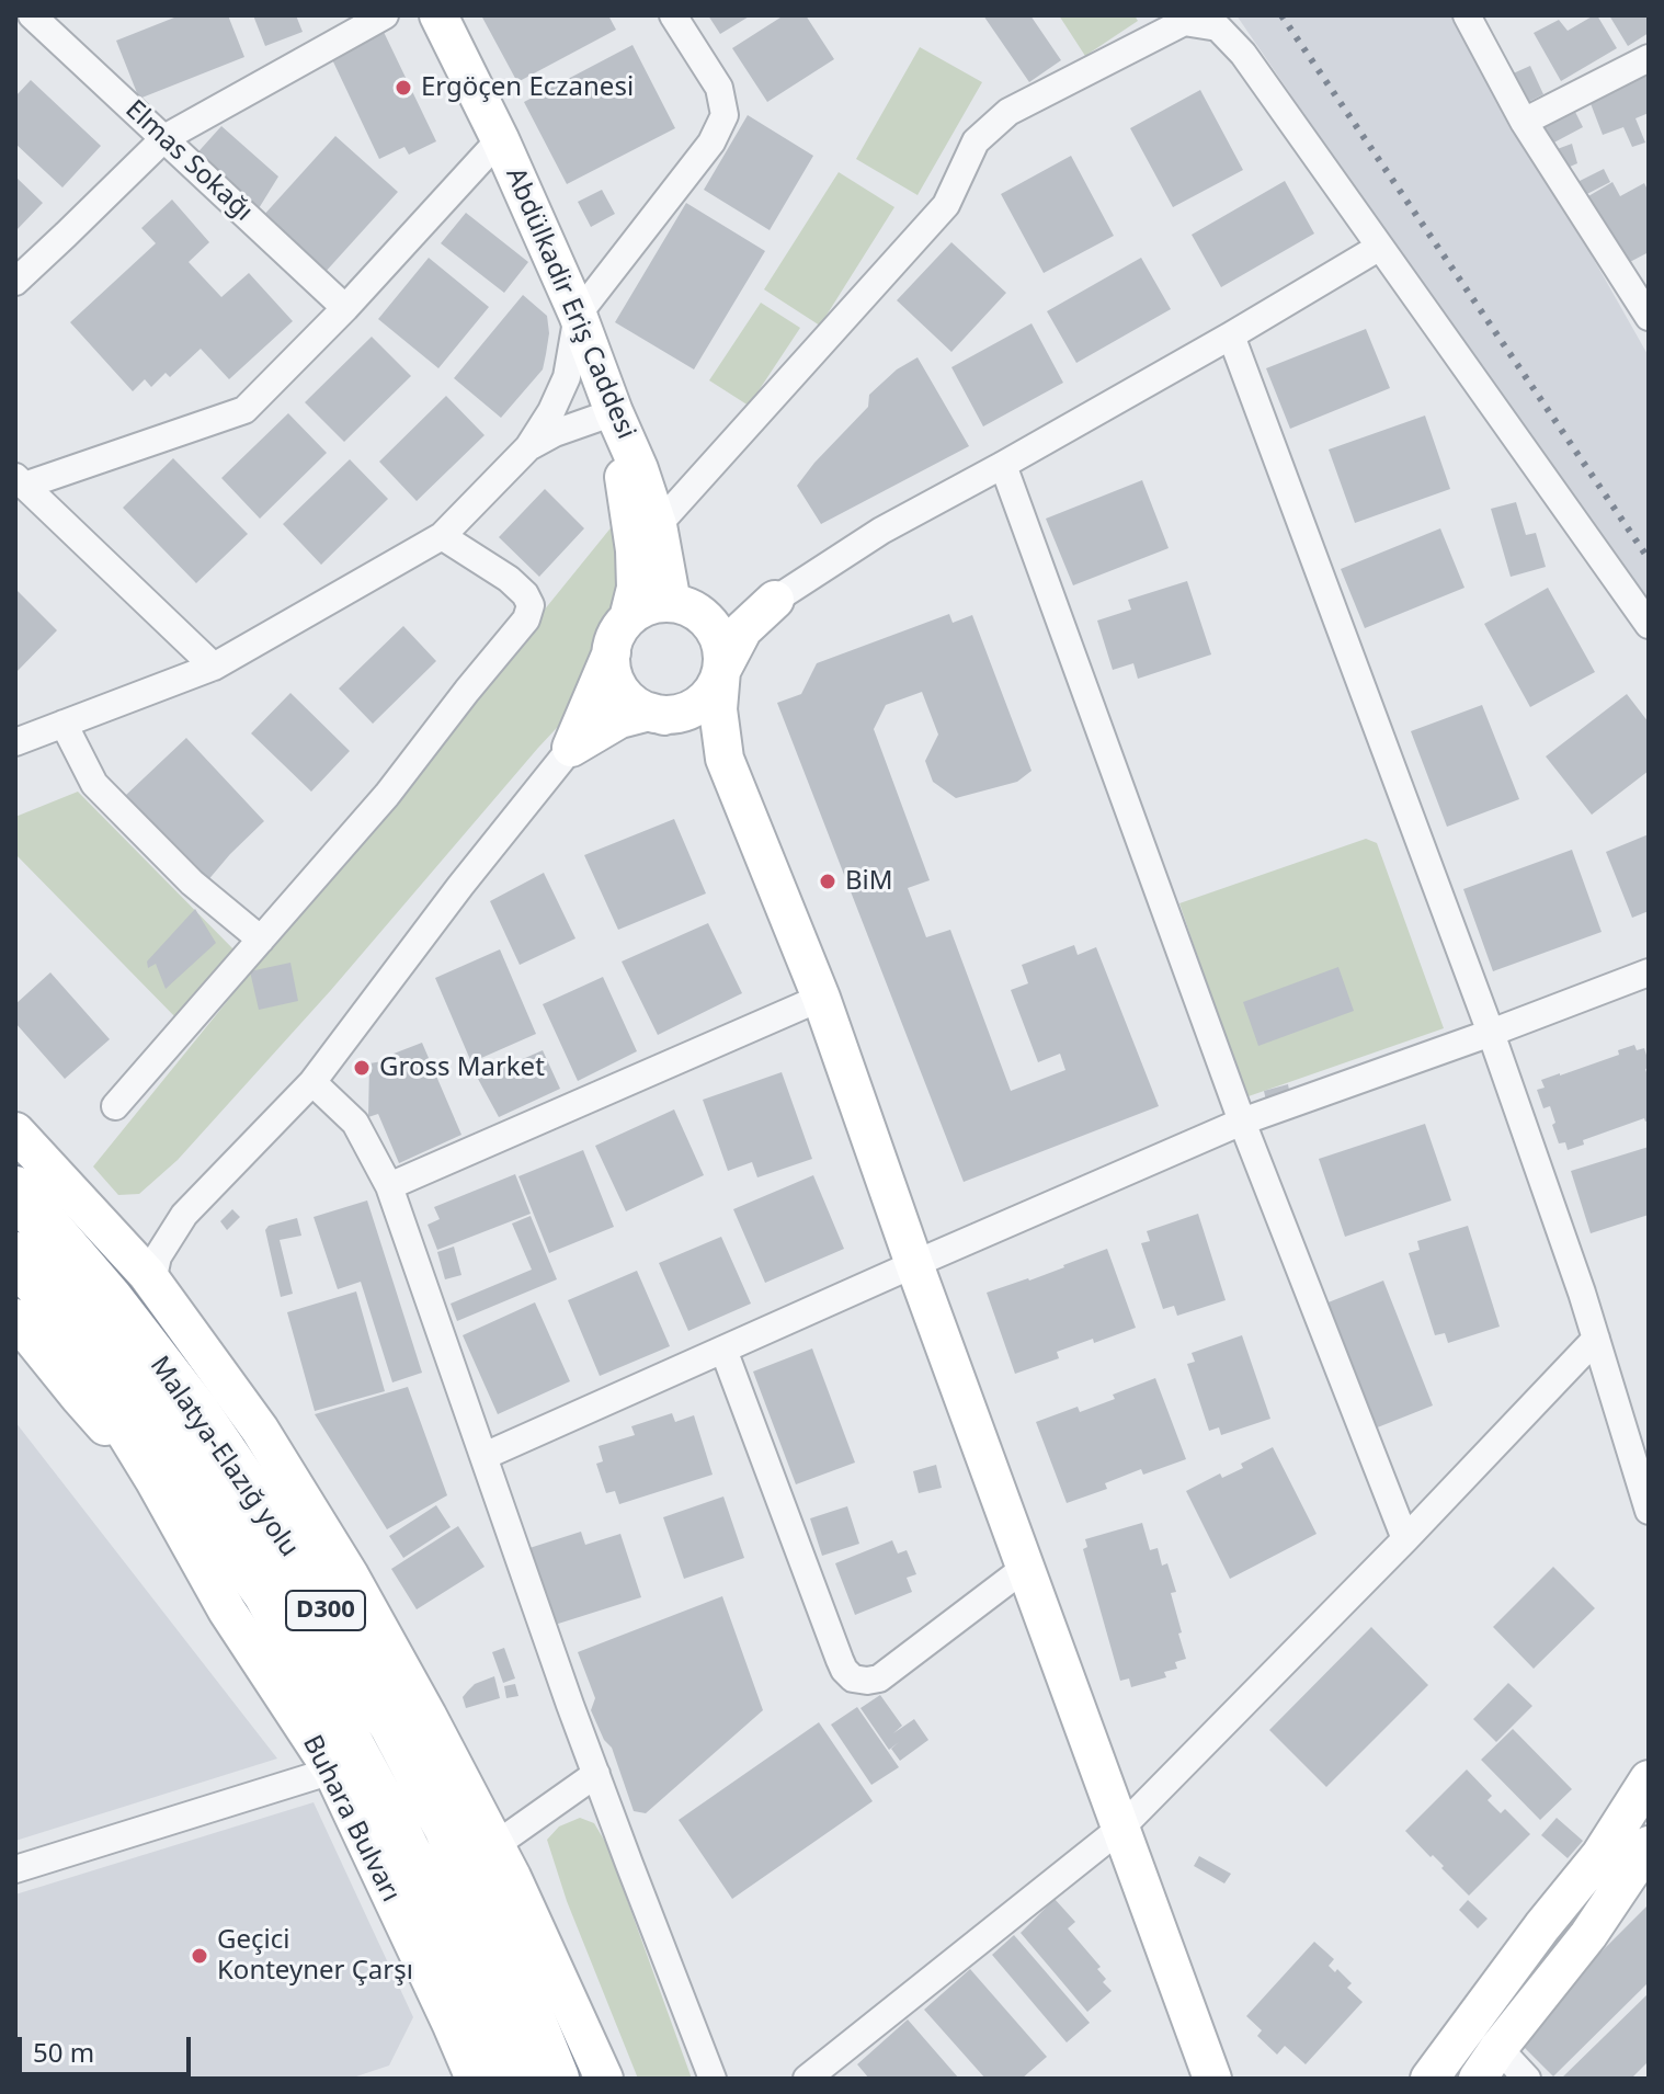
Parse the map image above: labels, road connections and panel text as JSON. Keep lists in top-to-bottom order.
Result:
{
  "streets": {
    "highway": ["Malatya-Elazığ yolu", "D300"],
    "main road": ["Abdülkadir Eriş Caddesi", "Buhara Bulvarı"],
    "street": ["Elmas Sokağı"]
  },
  "places": [
    "Ergöçen Eczanesi",
    "BiM",
    "Gross Market",
    "Geçici Konteyner Çarşı"
  ],
  "scale_bar": "50 m"
}
